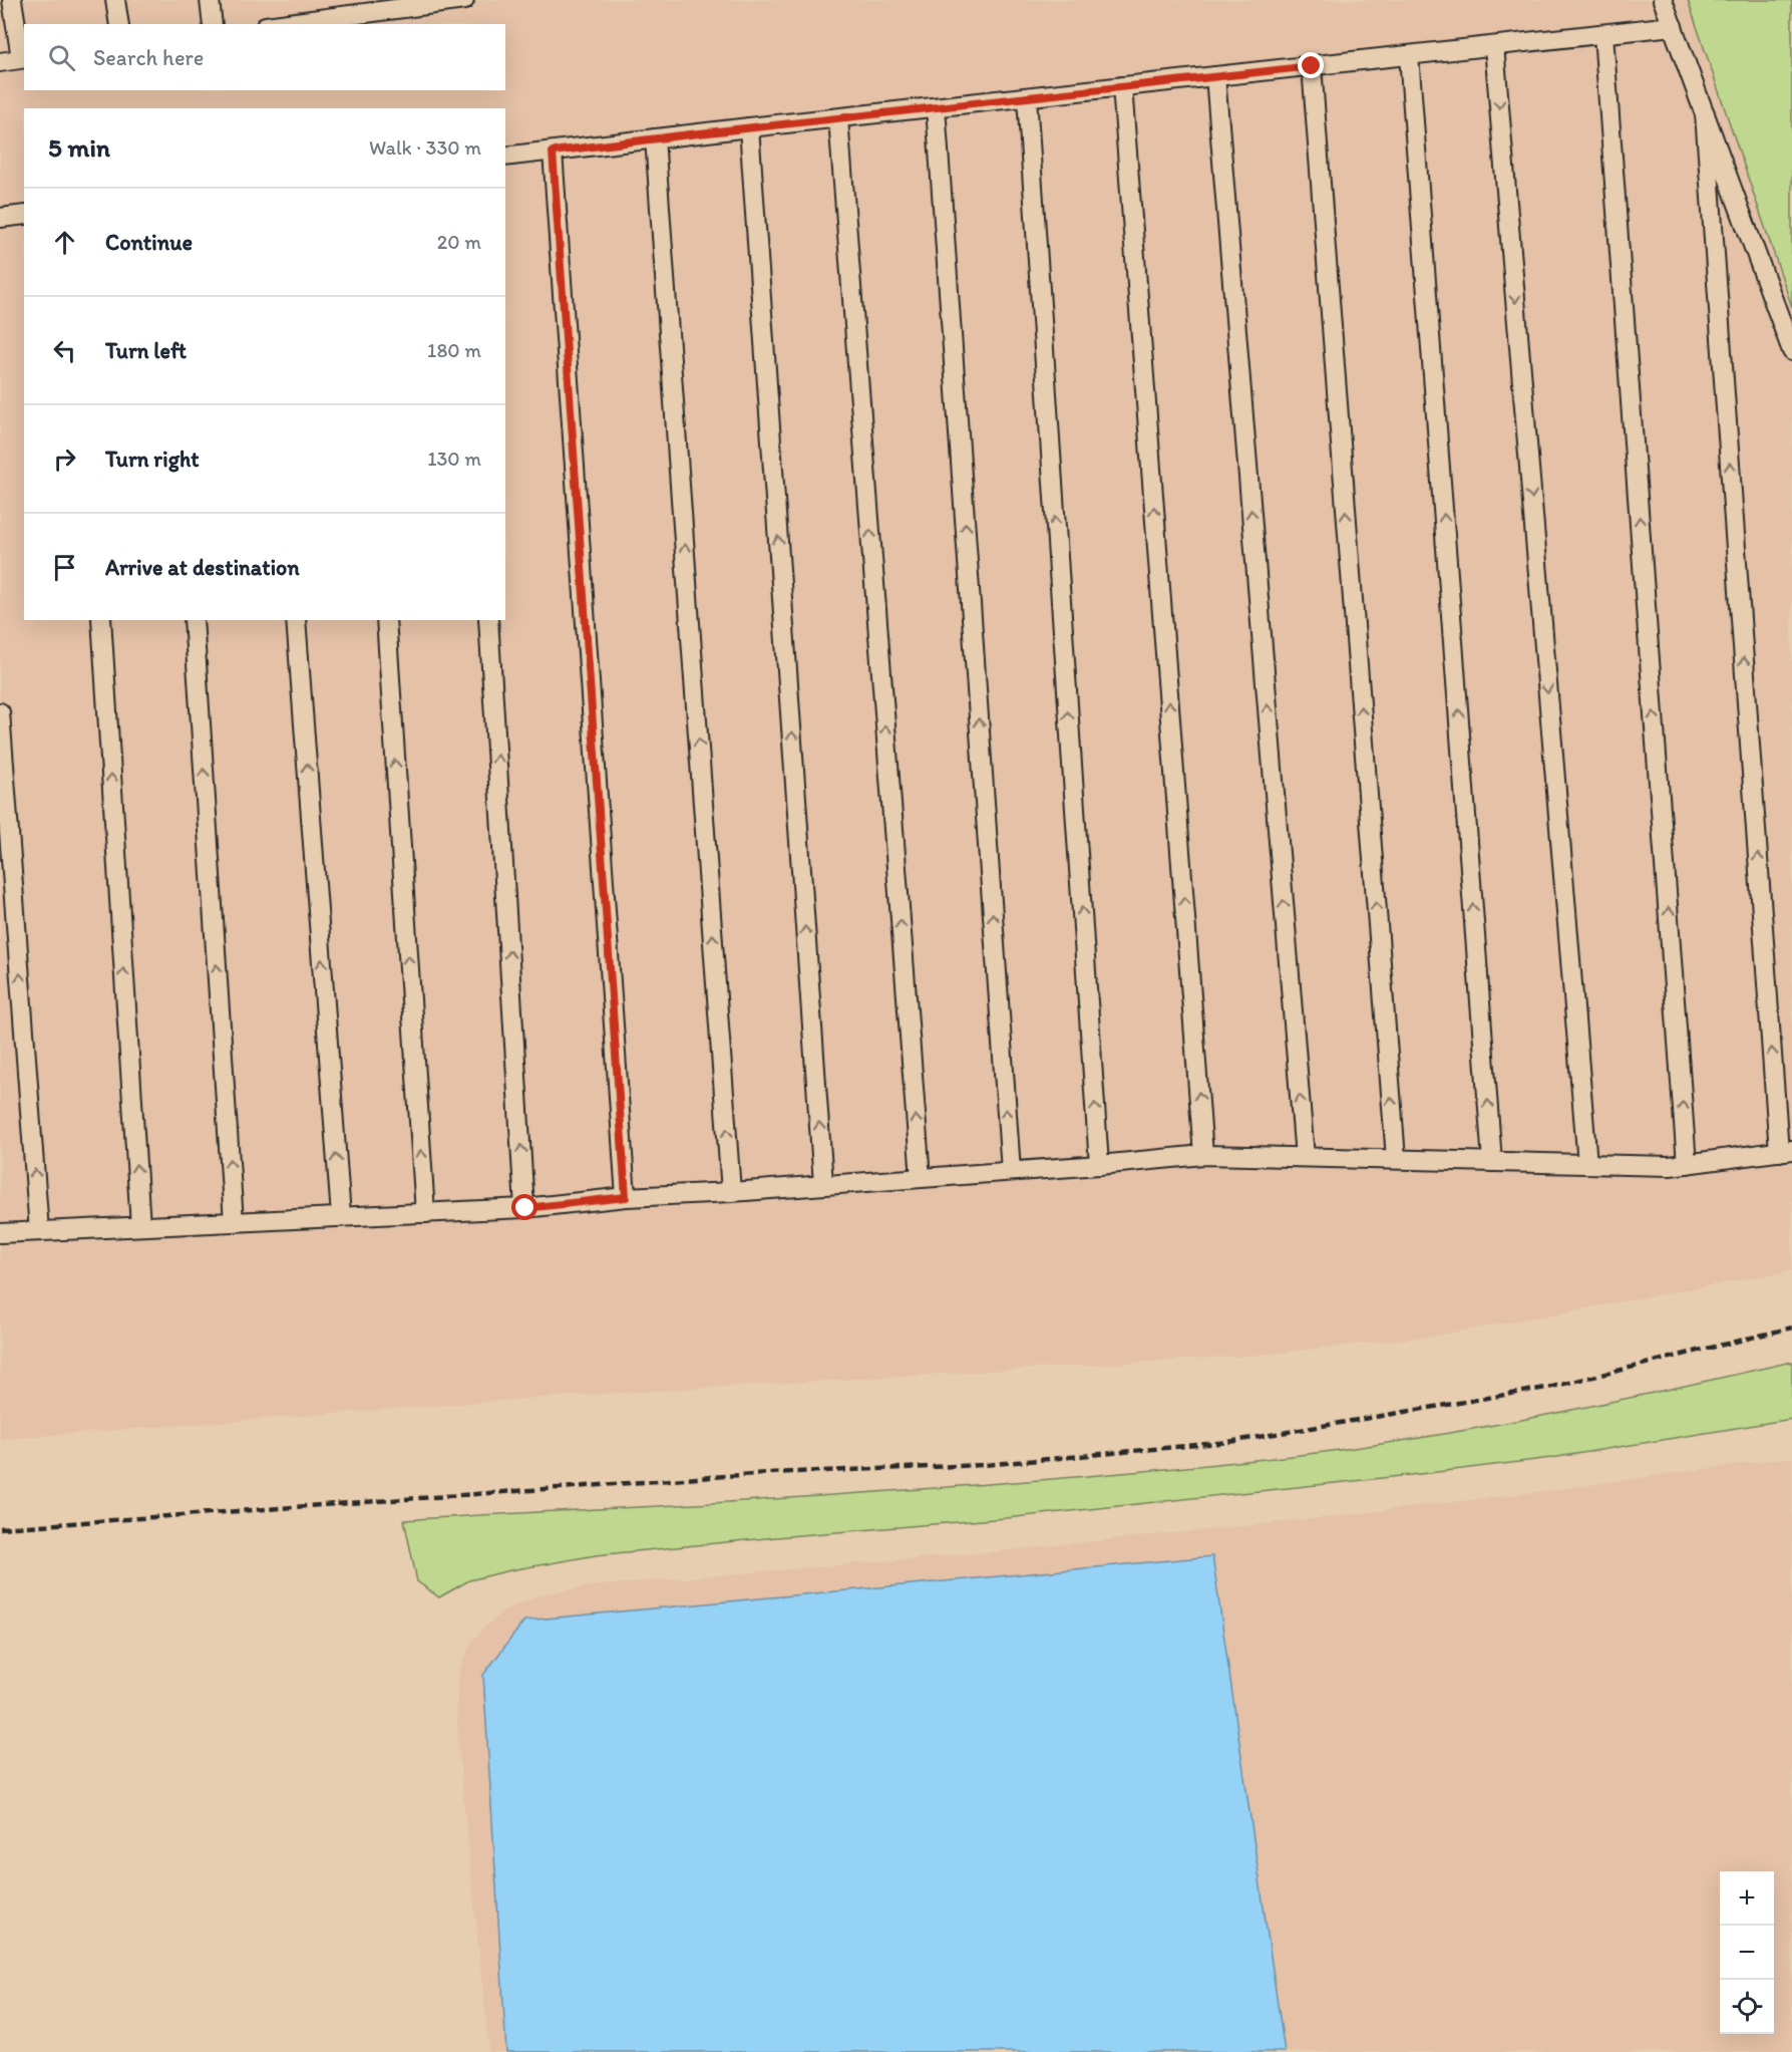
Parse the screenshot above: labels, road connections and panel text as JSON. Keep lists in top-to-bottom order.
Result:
{
  "page": {
    "search": "Search here",
    "heading": ["5 min", "Walk · 330 m"],
    "list": [
      ["Continue", "20 m"],
      ["Turn left", "180 m"],
      ["Turn right", "130 m"],
      "Arrive at destination"
    ],
    "map_buttons": ["+", "−"]
  }
}
